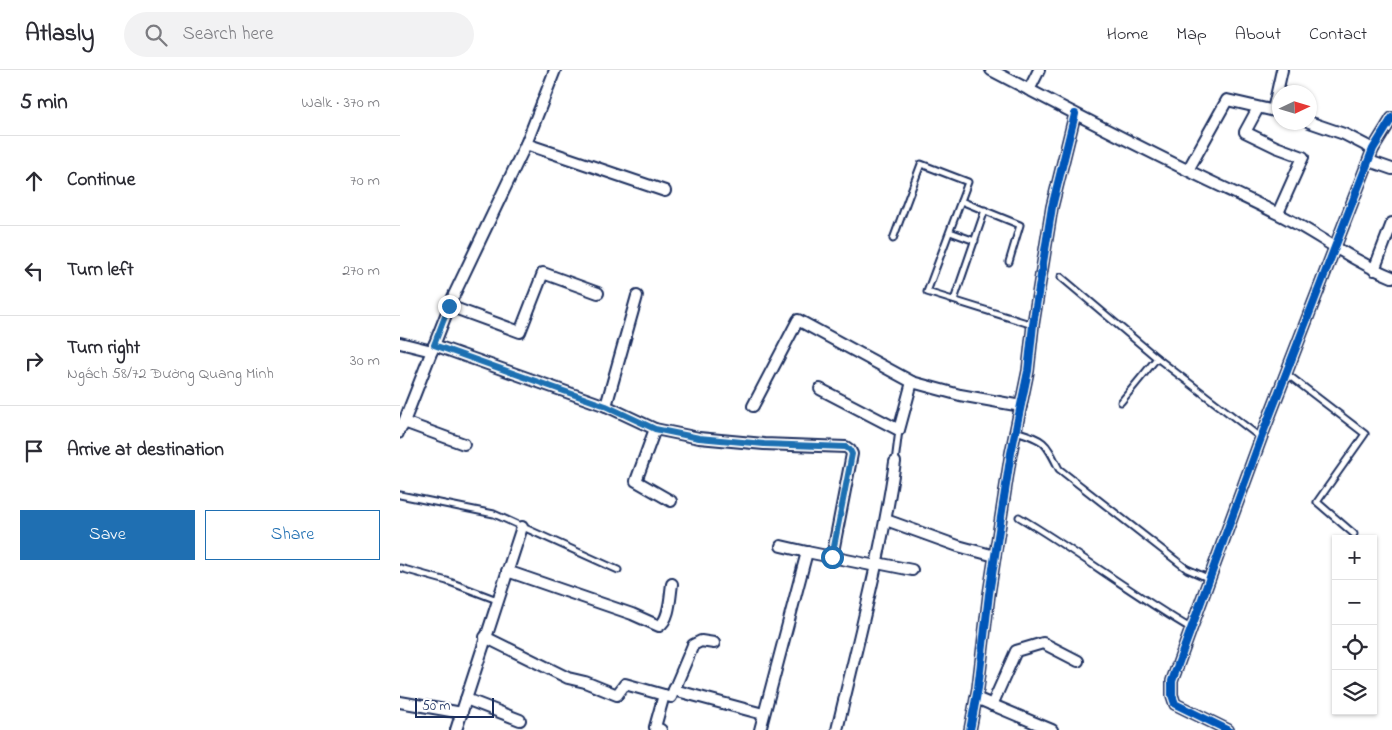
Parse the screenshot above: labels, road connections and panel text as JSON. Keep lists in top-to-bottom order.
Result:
{
  "scale_bar": "50 m",
  "north": "right",
  "page": {
    "header": "Atlasly",
    "search": "Search here",
    "nav": [
      "Home",
      "Map",
      "About",
      "Contact"
    ],
    "heading": ["5 min", "Walk · 370 m"],
    "list": [
      ["Continue", "70 m"],
      ["Turn left", "270 m"],
      ["Turn right", "Ngách 58/72 Đường Quang Minh", "30 m"],
      "Arrive at destination"
    ],
    "buttons": ["Save", "Share"],
    "map_buttons": ["+", "−"],
    "scale": "50 m"
  }
}
